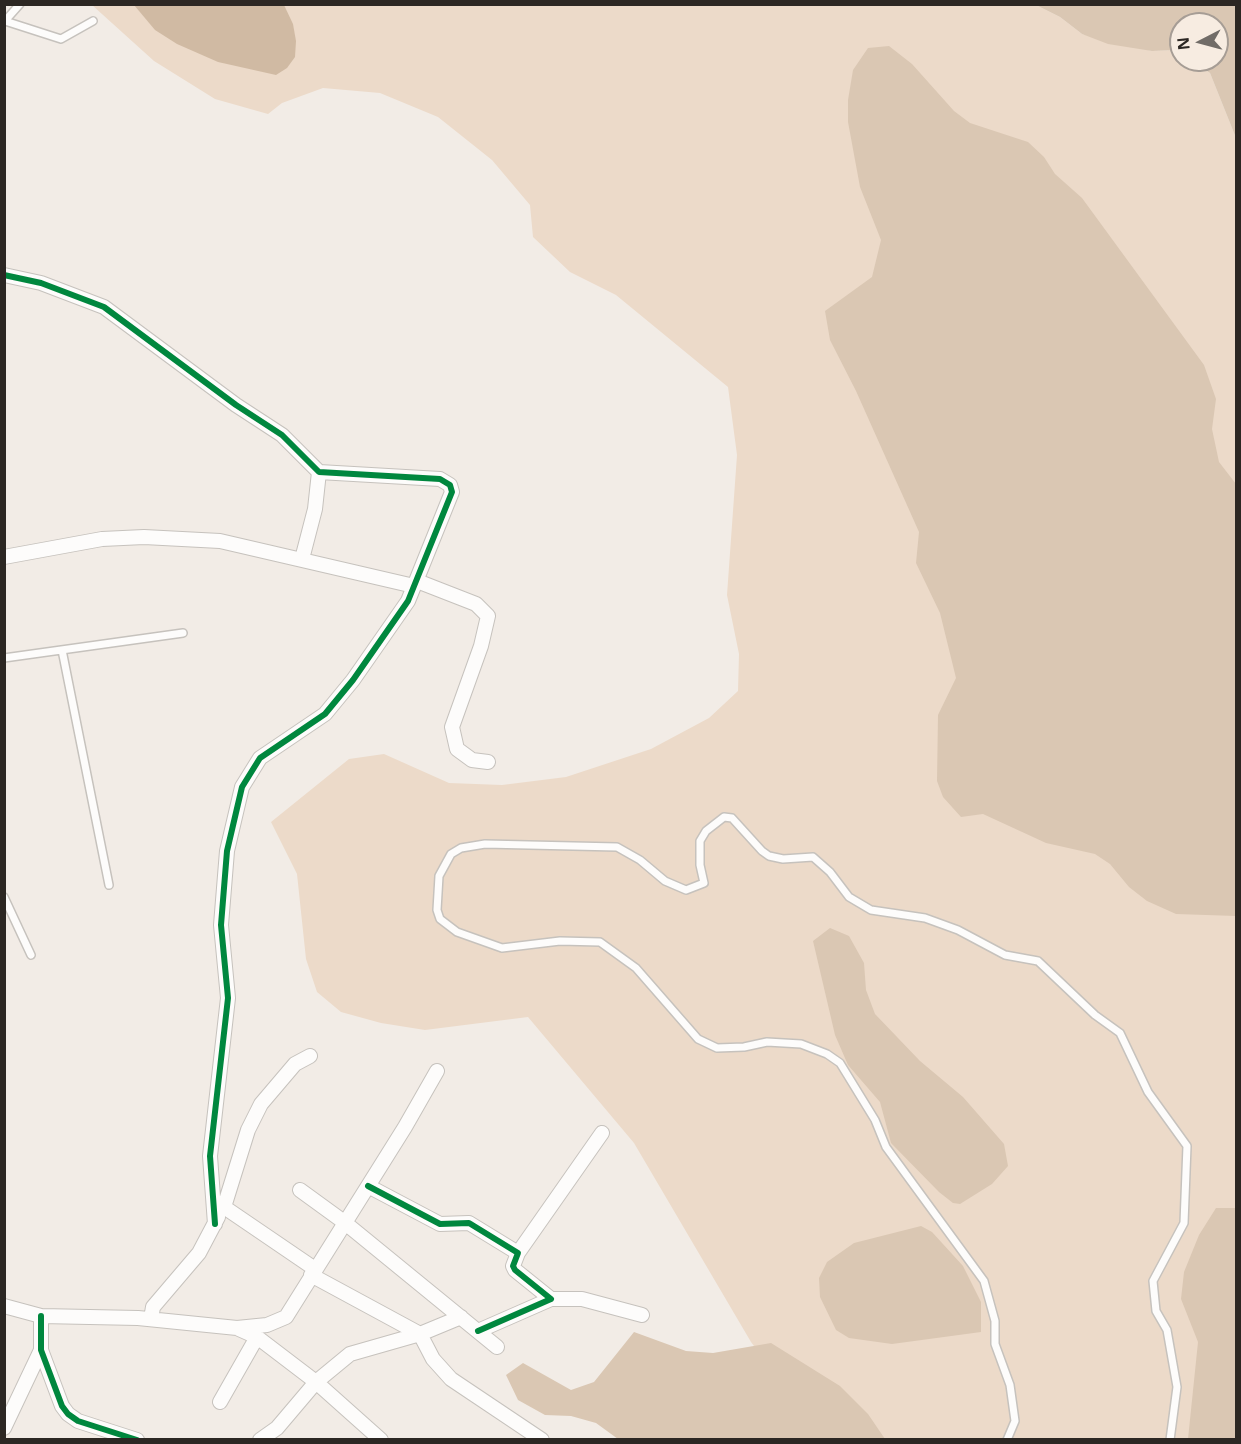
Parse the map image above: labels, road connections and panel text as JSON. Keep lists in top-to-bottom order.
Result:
{
  "north": "left"
}
